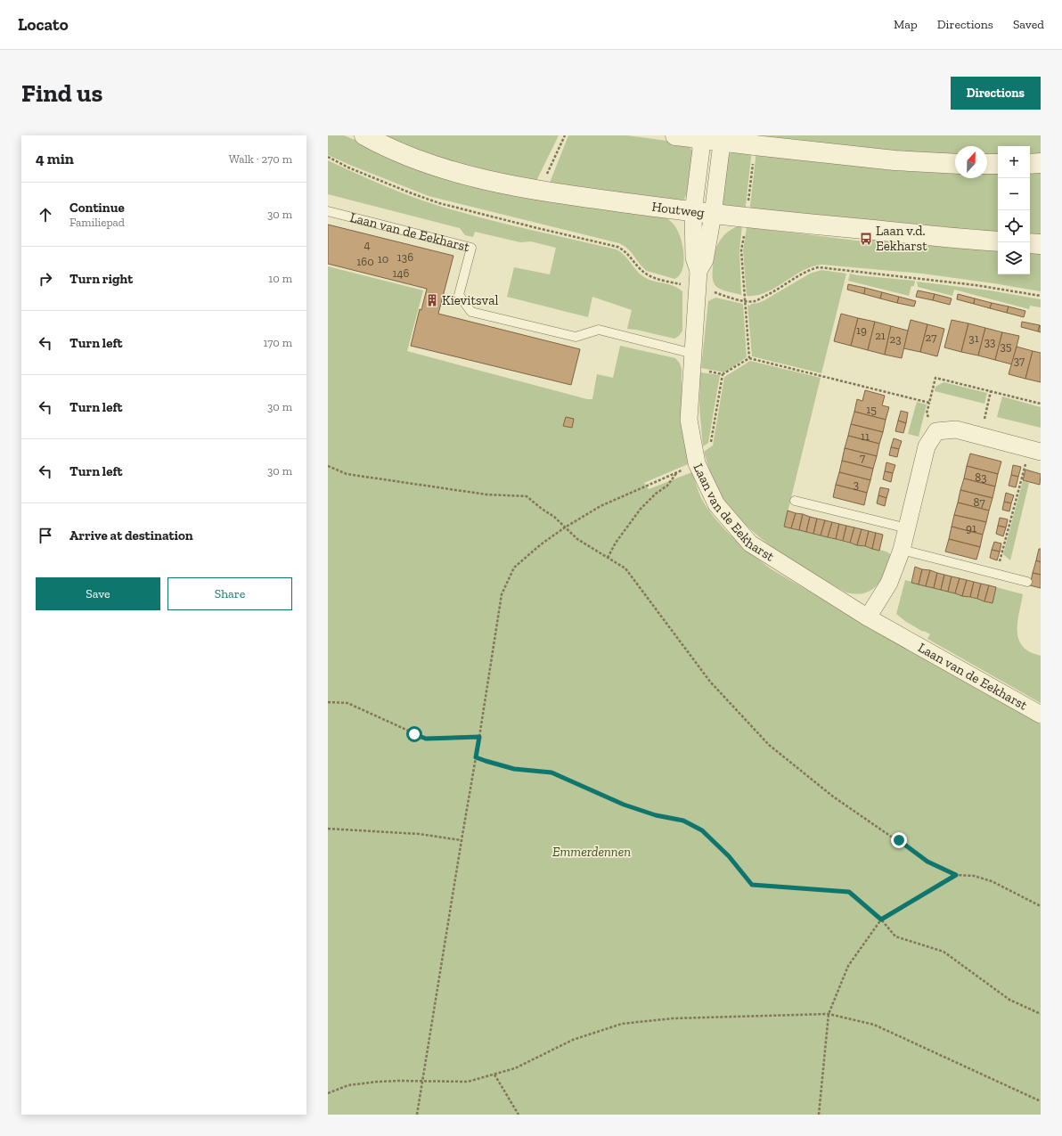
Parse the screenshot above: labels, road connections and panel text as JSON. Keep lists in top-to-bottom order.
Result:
{
  "streets": {
    "street": ["Houtweg", "Laan van de Eekharst"]
  },
  "crossings": [
    ["Houtweg", "Laan van de Eekharst"]
  ],
  "parks": ["Emmerdennen"],
  "places": {
    "bus stop": ["Laan v.d. Eekharst"],
    "building": ["Kievitsval"]
  },
  "house_numbers": [
    "4",
    "136",
    "10",
    "160",
    "146",
    "19",
    "21",
    "27",
    "31",
    "23",
    "33",
    "35",
    "37",
    "15",
    "11",
    "7",
    "83",
    "3",
    "87",
    "91"
  ],
  "north": "top",
  "page": {
    "header": "Locato",
    "nav": ["Map", "Directions", "Saved"],
    "buttons": [
      "Directions",
      ["Save", "Share"]
    ],
    "title": "Find us",
    "heading": ["4 min", "Walk · 270 m"],
    "map_buttons": ["+", "−"],
    "list": [
      ["Continue", "Familiepad", "30 m"],
      ["Turn right", "10 m"],
      ["Turn left", "170 m"],
      ["Turn left", "30 m"],
      ["Turn left", "30 m"],
      "Arrive at destination"
    ]
  }
}
